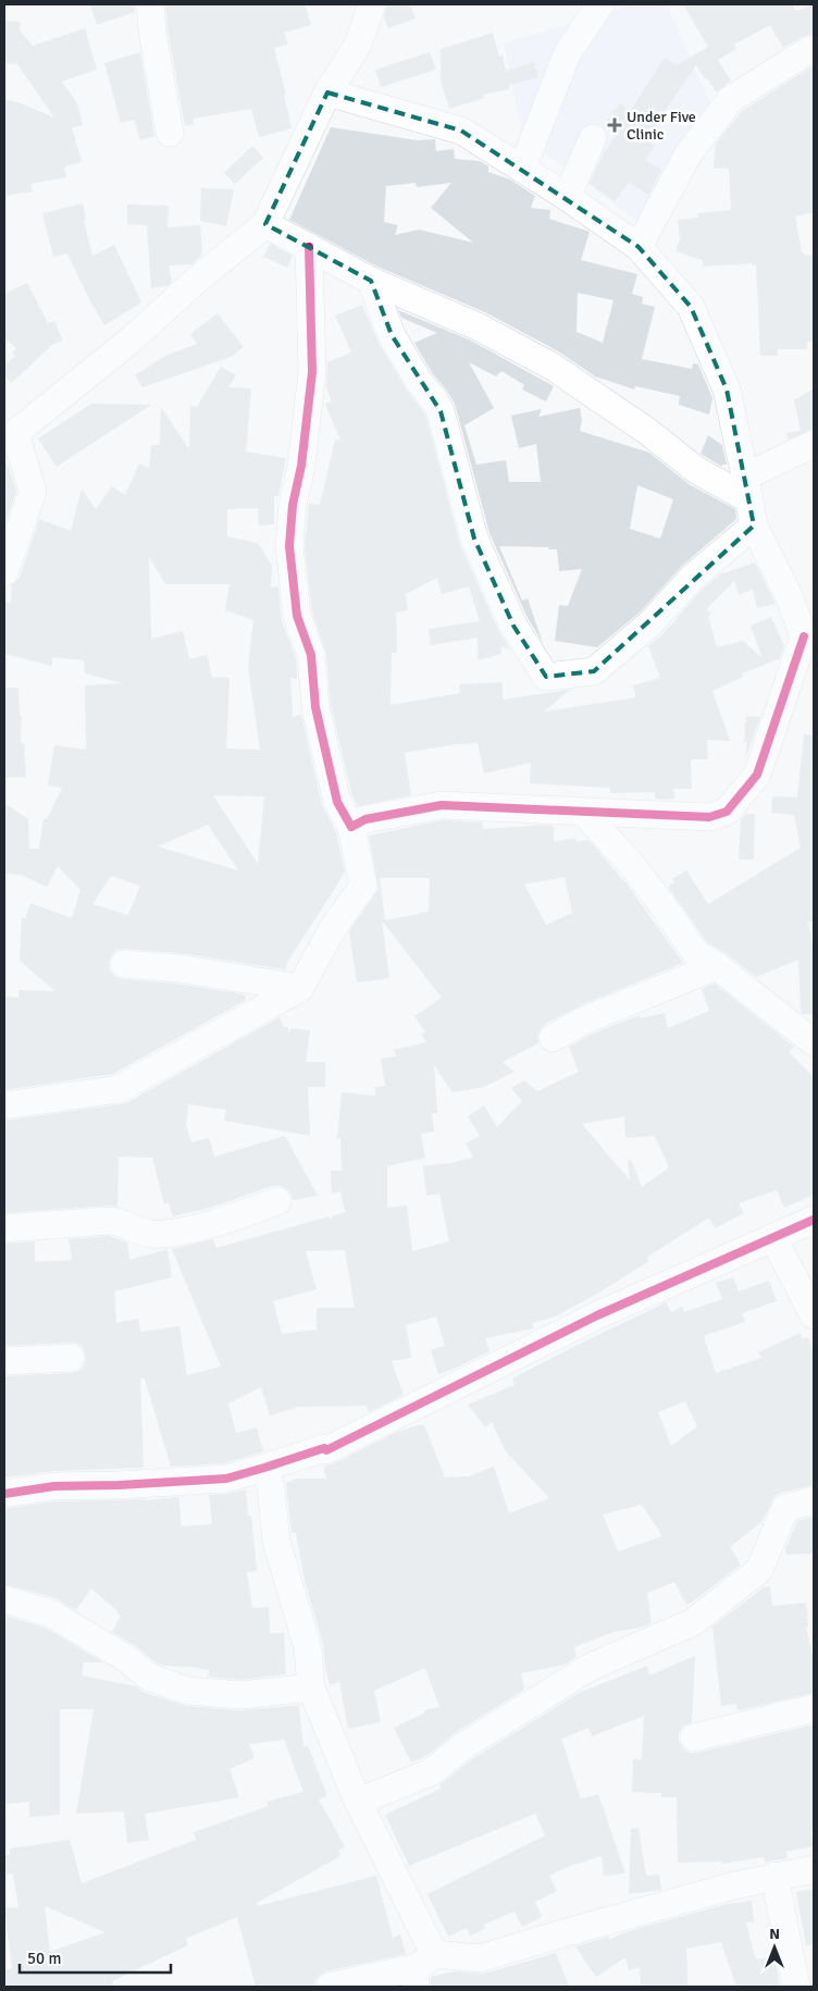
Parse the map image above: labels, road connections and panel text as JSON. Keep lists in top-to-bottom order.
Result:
{
  "places": {
    "health": ["Under Five Clinic"]
  },
  "scale_bar": "50 m",
  "north": "top"
}
